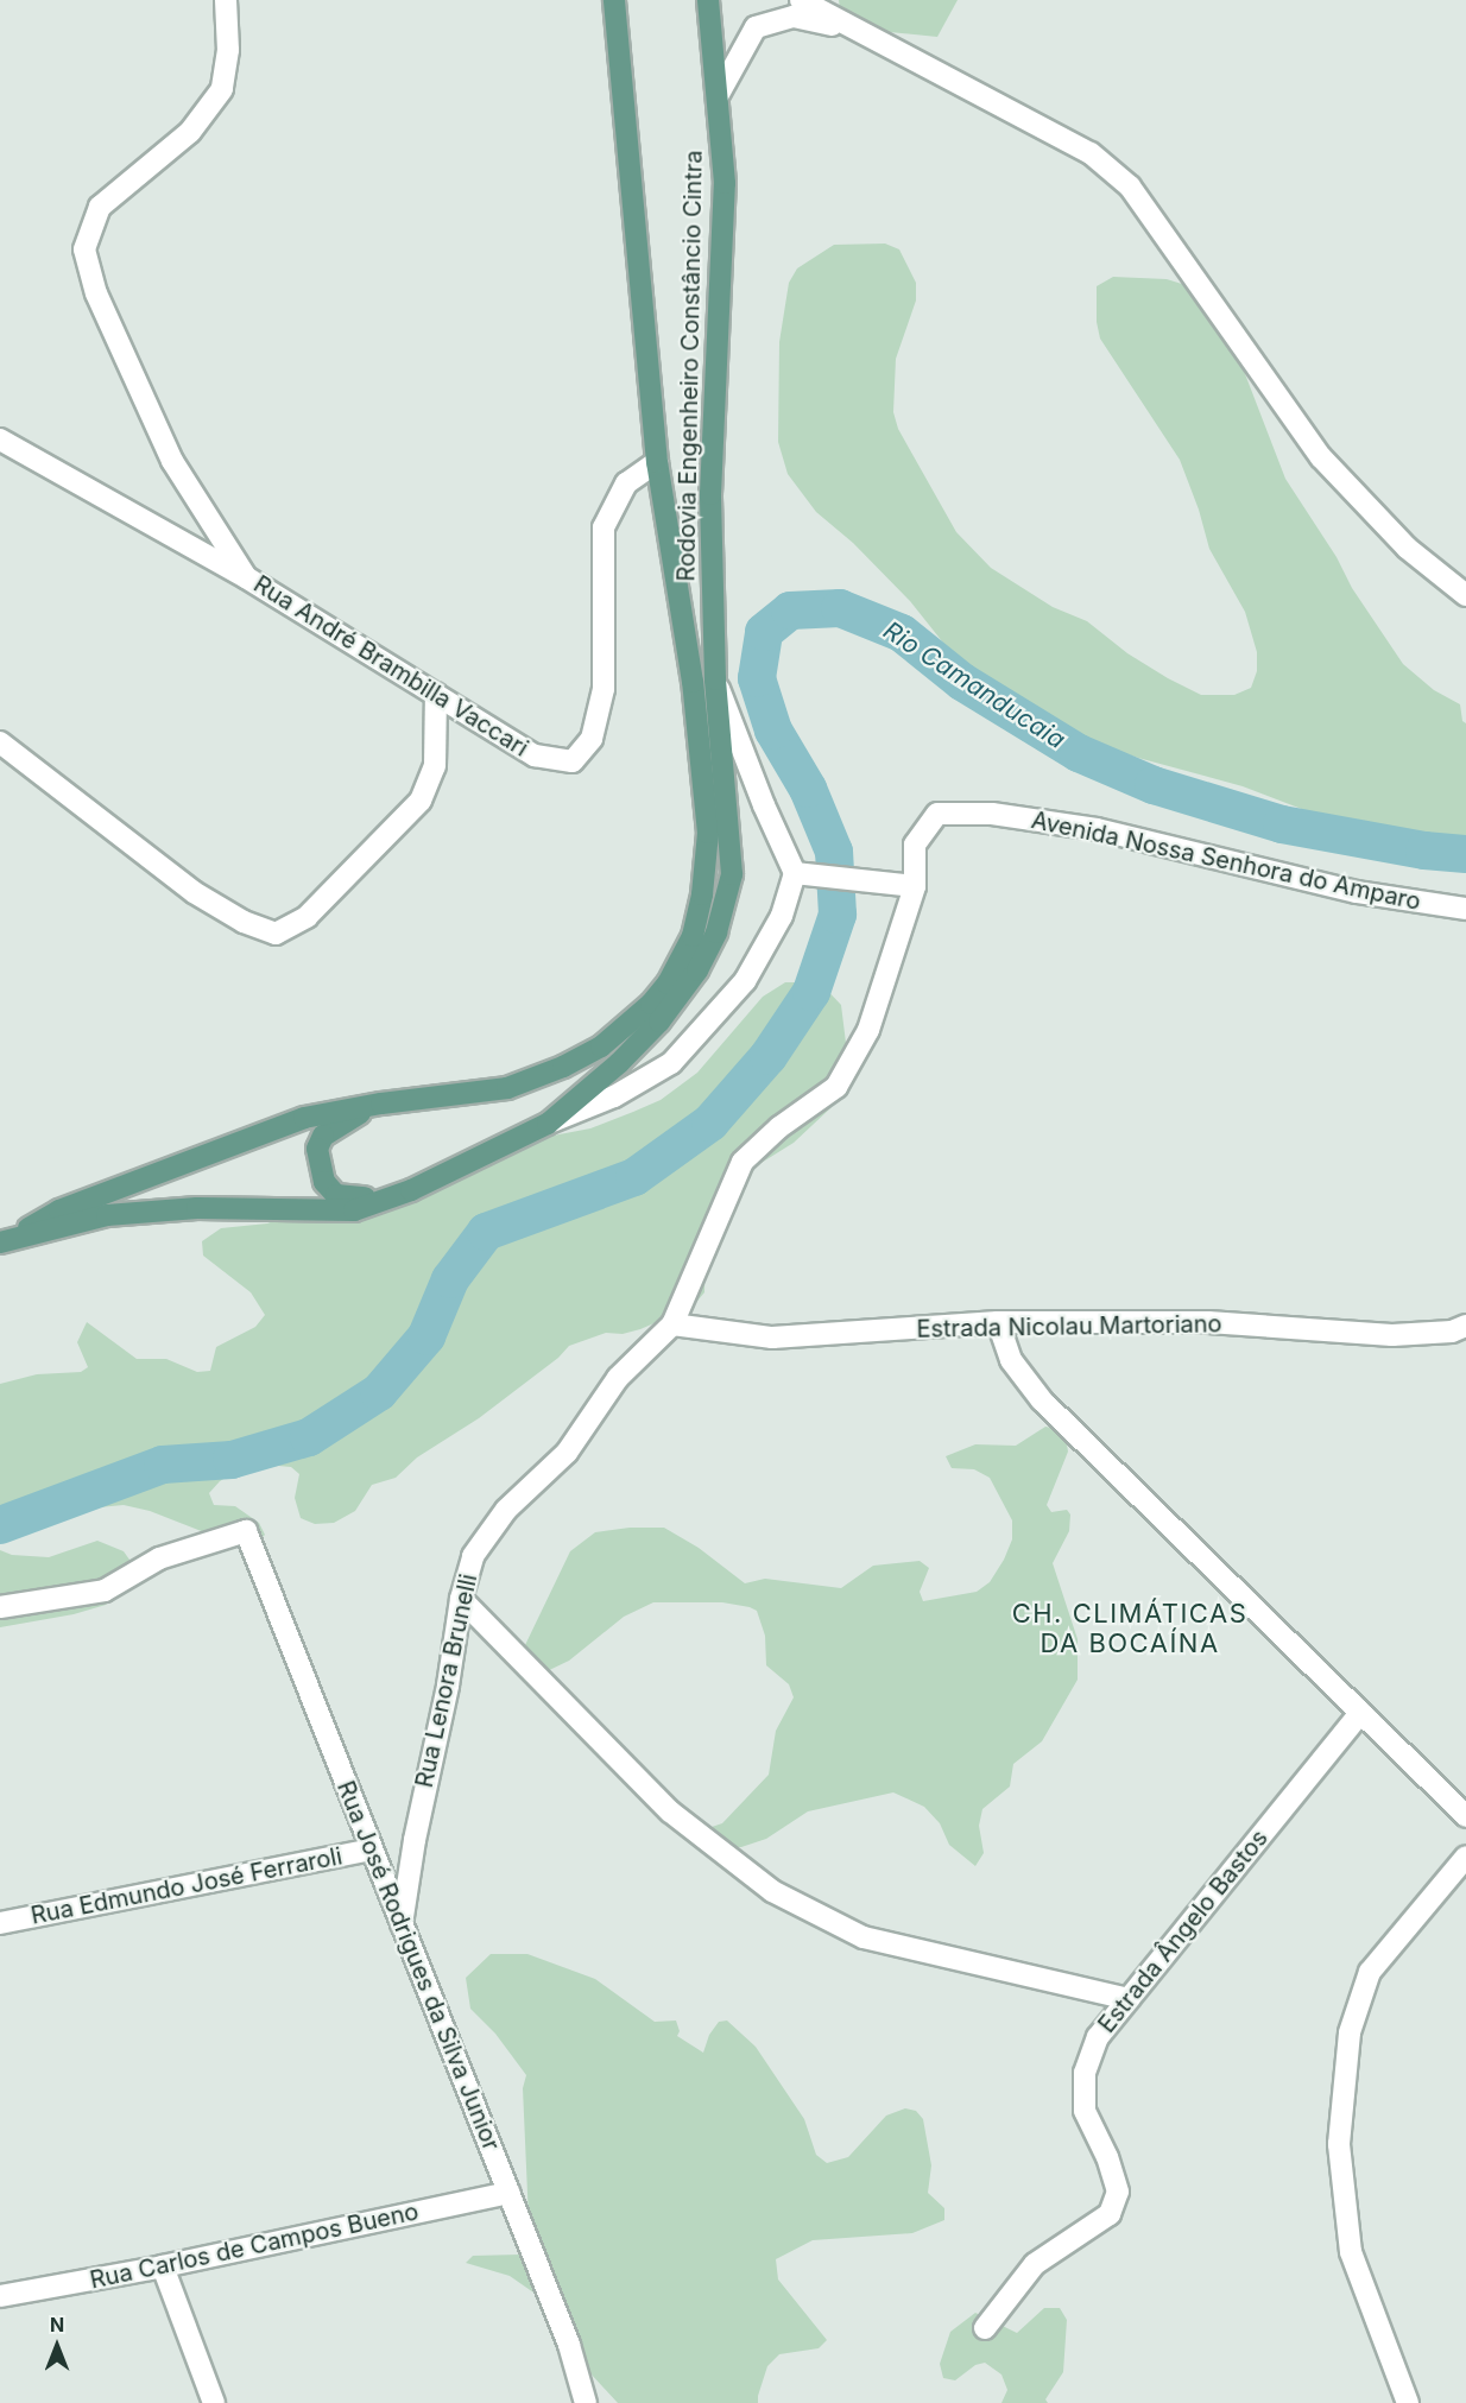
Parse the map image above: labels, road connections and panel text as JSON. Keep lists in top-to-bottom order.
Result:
{
  "streets": {
    "main road": ["Rodovia Engenheiro Constâncio Cintra"],
    "street": [
      "Rua André Brambilla Vaccari",
      "Avenida Nossa Senhora do Amparo",
      "Estrada Nicolau Martoriano",
      "Rua Lenora Brunelli",
      "Rua Edmundo José Ferraroli",
      "Estrada Ângelo Bastos",
      "Rua José Rodrigues da Silva Junior",
      "Rua Carlos de Campos Bueno"
    ]
  },
  "crossings": [
    ["Rodovia Engenheiro Constâncio Cintra", "Rua André Brambilla Vaccari"],
    ["Avenida Nossa Senhora do Amparo", "Rua Lenora Brunelli"],
    ["Estrada Nicolau Martoriano", "Rua Lenora Brunelli"],
    ["Rua Lenora Brunelli", "Rua José Rodrigues da Silva Junior"],
    ["Rua Edmundo José Ferraroli", "Rua José Rodrigues da Silva Junior"],
    ["Rua José Rodrigues da Silva Junior", "Rua Carlos de Campos Bueno"]
  ],
  "districts": ["CH. CLIMÁTICAS DA BOCAÍNA"],
  "water": ["Rio Camanducaia"],
  "north": "top"
}
